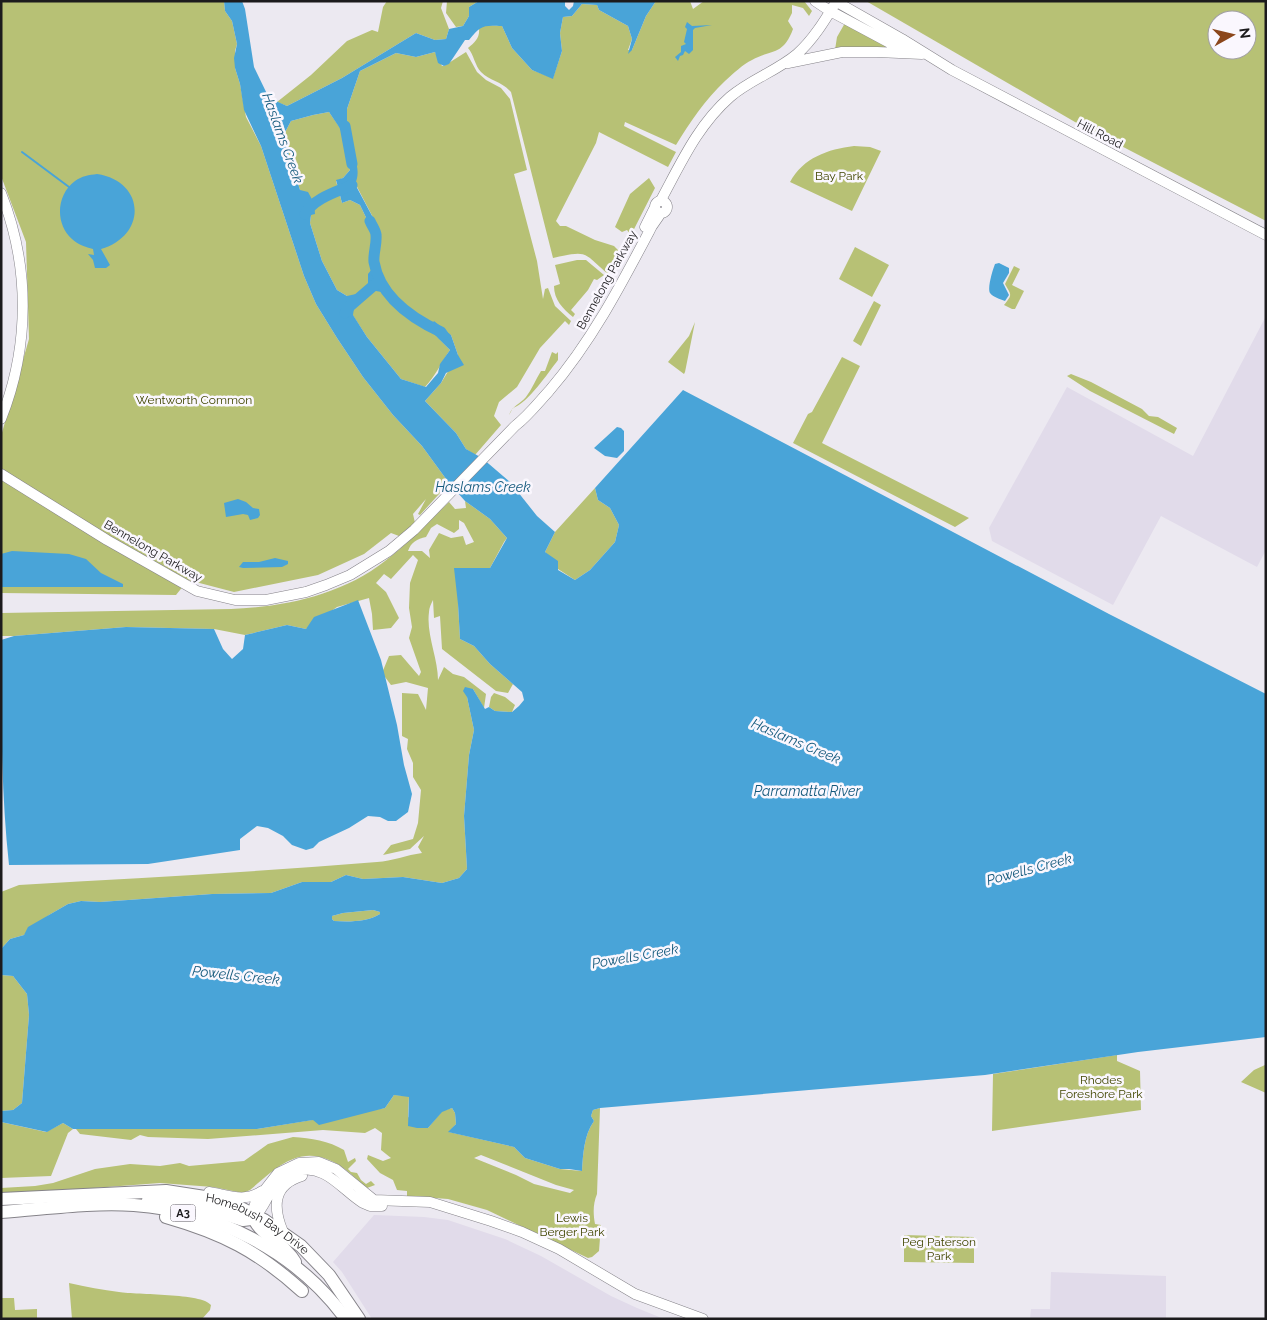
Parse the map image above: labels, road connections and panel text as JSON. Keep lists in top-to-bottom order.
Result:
{
  "streets": {
    "highway": ["A3", "Homebush Bay Drive"],
    "street": ["Hill Road", "Bennelong Parkway"]
  },
  "water": ["Haslams Creek", "Parramatta River", "Powells Creek"],
  "parks": [
    "Bay Park",
    "Wentworth Common",
    "Rhodes Foreshore Park",
    "Lewis Berger Park",
    "Peg Paterson Park"
  ],
  "north": "right"
}
